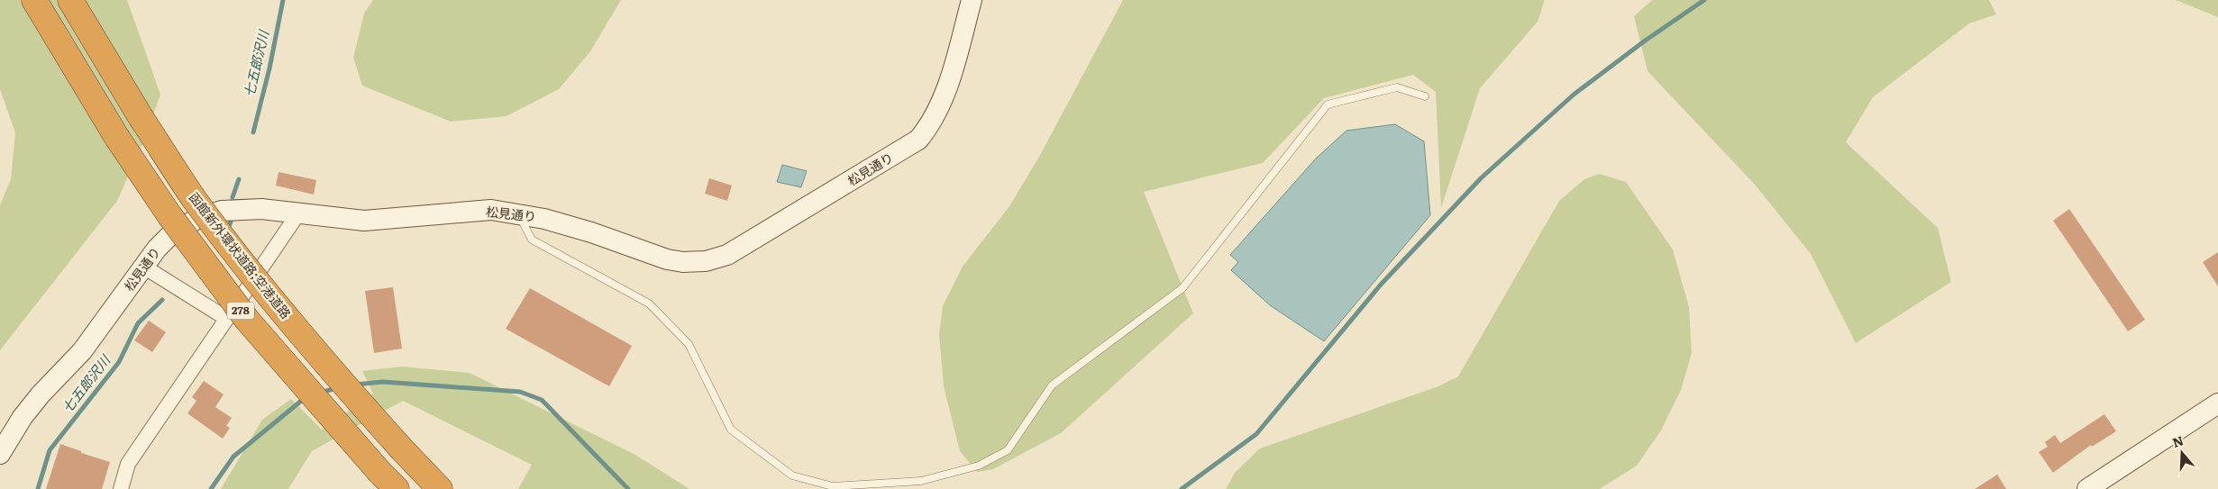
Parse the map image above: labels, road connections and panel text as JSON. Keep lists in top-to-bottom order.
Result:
{
  "streets": {
    "highway": ["函館新外環状道路;空港道路", "278"],
    "street": ["松見通り"]
  },
  "water": ["七五郎沢川"],
  "north": "top"
}
